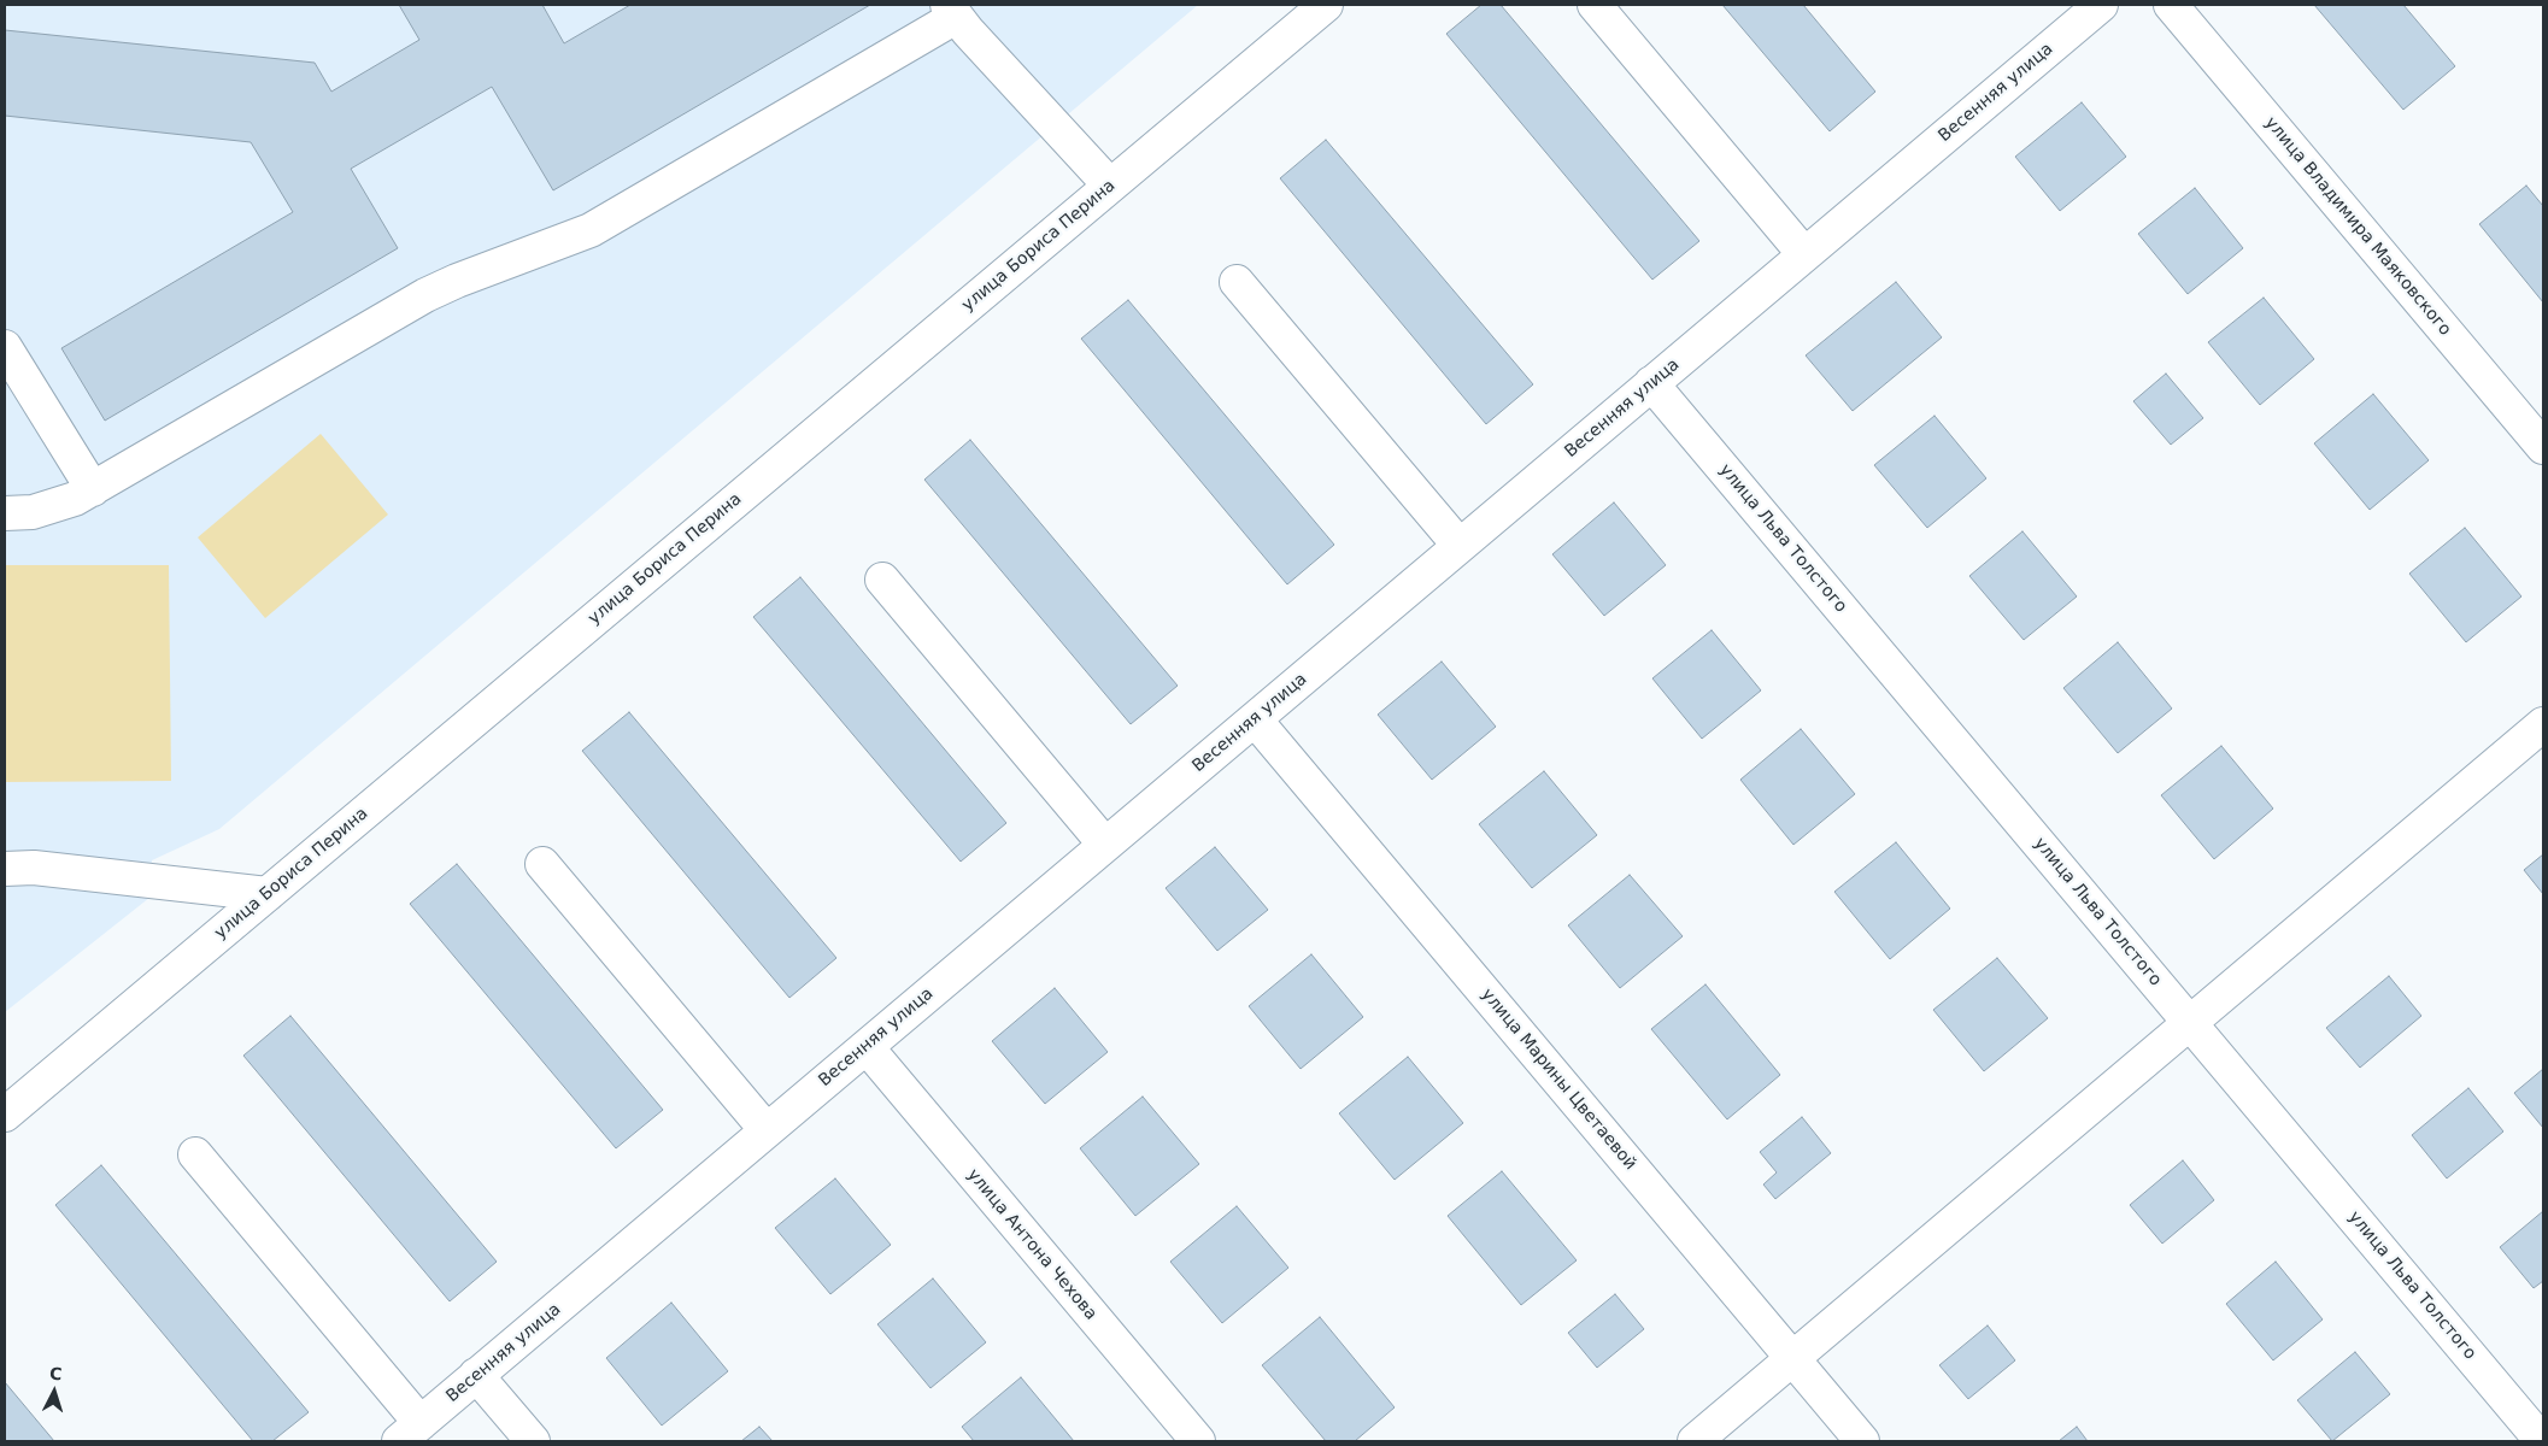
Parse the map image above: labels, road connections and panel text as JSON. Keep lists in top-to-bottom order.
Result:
{
  "streets": {
    "street": [
      "Весенняя улица",
      "улица Владимира Маяковского",
      "улица Бориса Перина",
      "улица Льва Толстого",
      "улица Марины Цветаевой",
      "улица Антона Чехова"
    ]
  },
  "crossings": [
    ["Весенняя улица", "улица Льва Толстого"],
    ["Весенняя улица", "улица Марины Цветаевой"],
    ["Весенняя улица", "улица Антона Чехова"]
  ],
  "north": "top"
}
